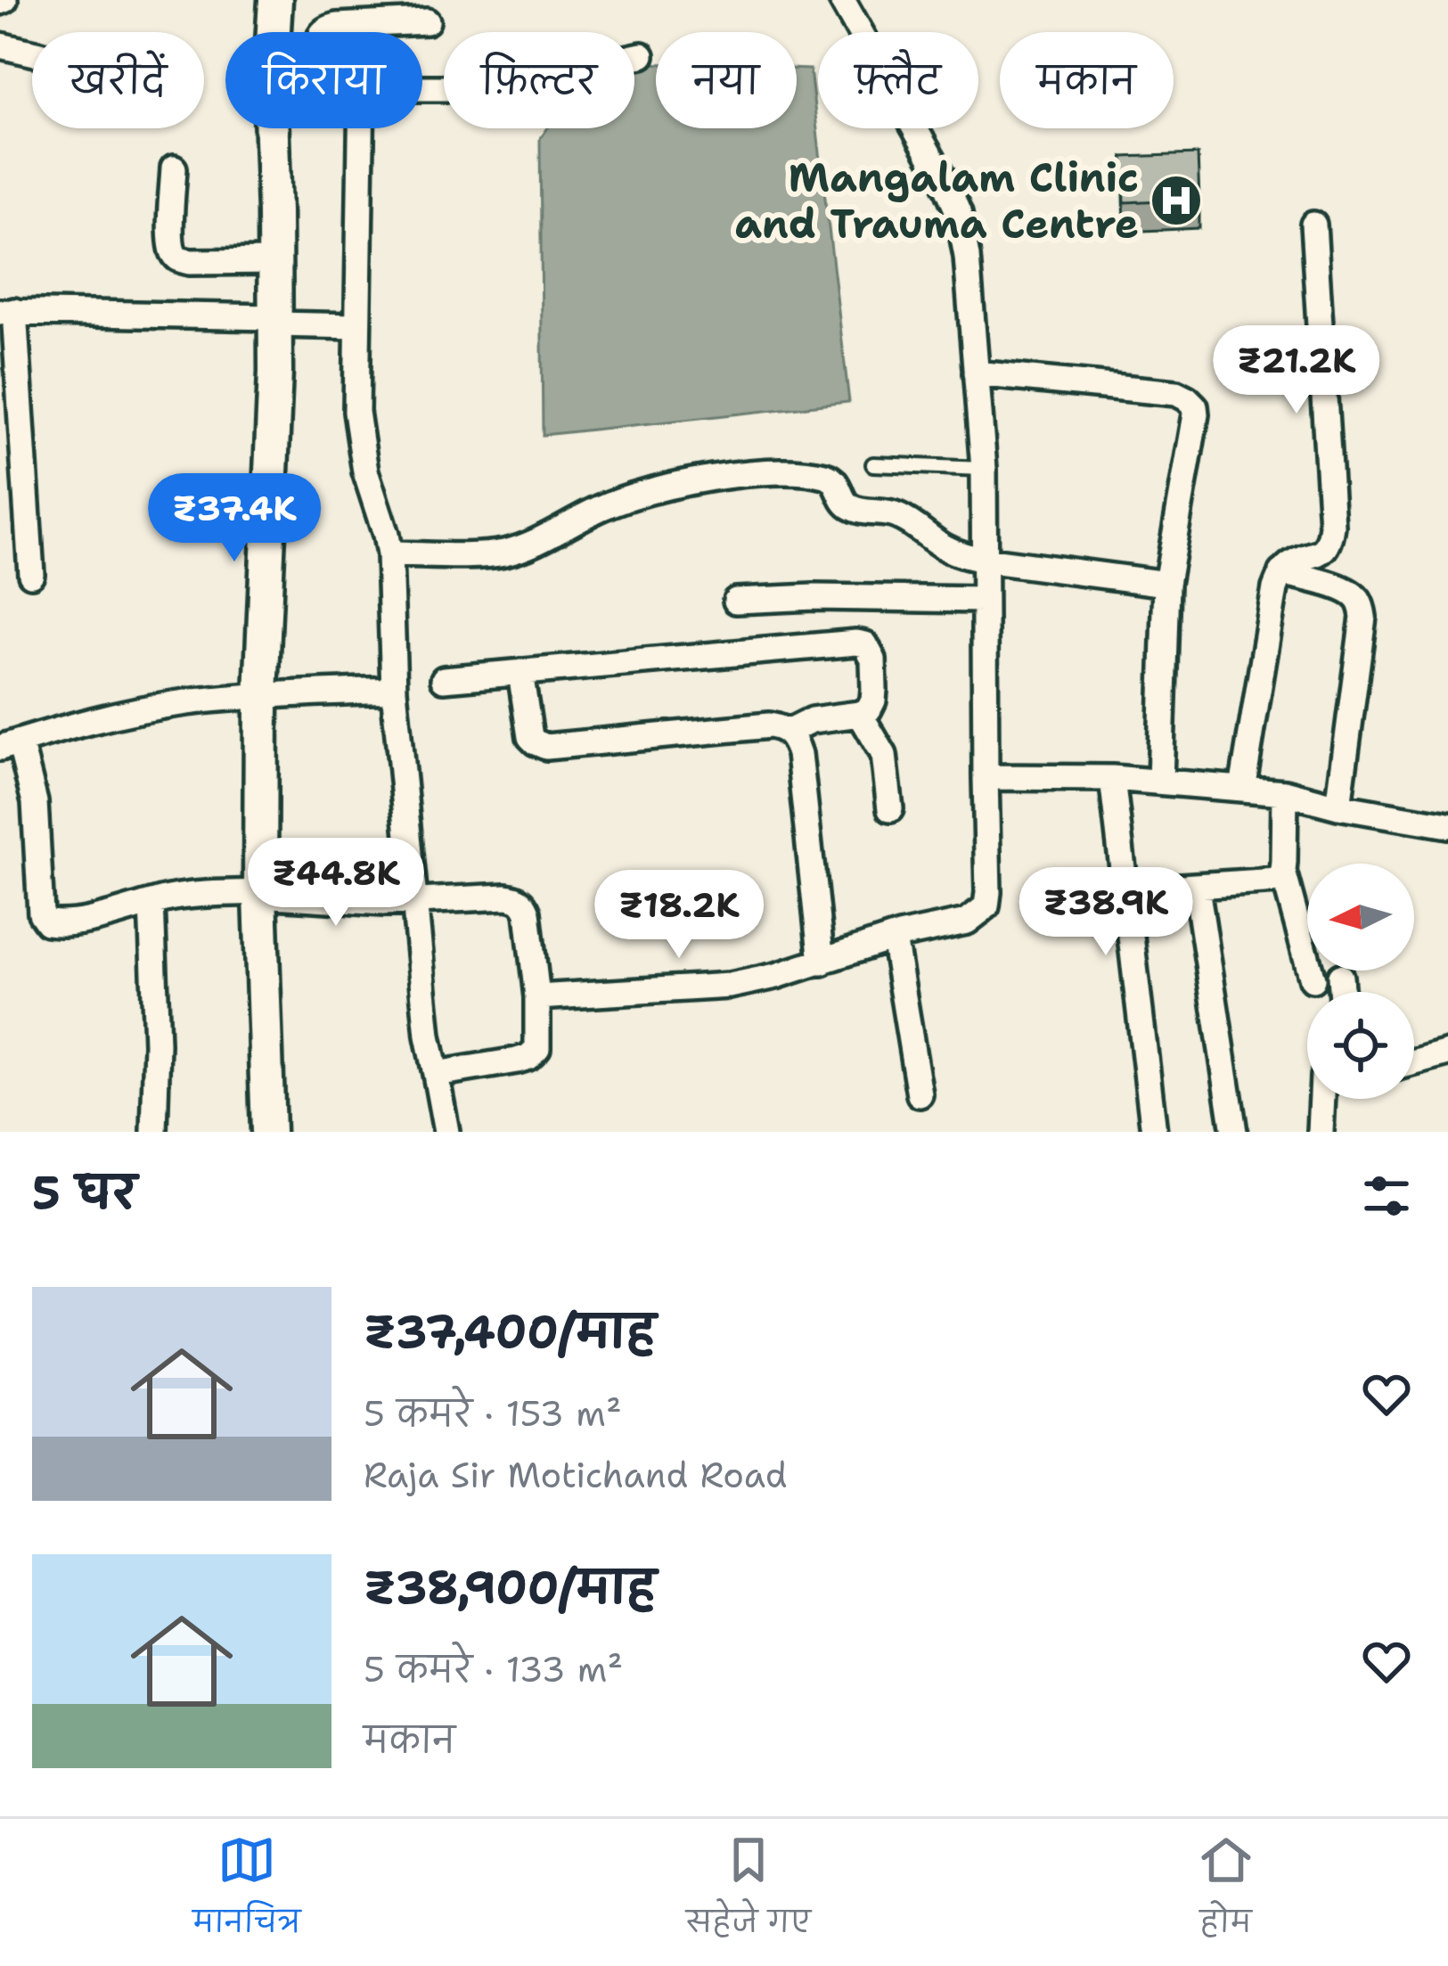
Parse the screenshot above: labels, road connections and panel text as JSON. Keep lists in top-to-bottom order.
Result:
{
  "places": {
    "hospital": ["Mangalam Clinic and Trauma Centre"]
  },
  "north": "left",
  "page": {
    "chip": [
      "खरीदें",
      "किराया",
      "फ़िल्टर",
      "नया",
      "फ़्लैट",
      "मकान"
    ],
    "price": [
      "₹21.2K",
      "₹37.4K",
      "₹44.8K",
      "₹38.9K",
      "₹18.2K"
    ],
    "heading": "5 घर",
    "list": [
      {
        "name": "₹37,400/माह",
        "note": "5 कमरे · 153 m² · Raja Sir Motichand Road"
      },
      {
        "name": "₹38,900/माह",
        "note": "5 कमरे · 133 m² · मकान"
      }
    ],
    "tabs": ["मानचित्र", "सहेजे गए", "होम"]
  }
}
